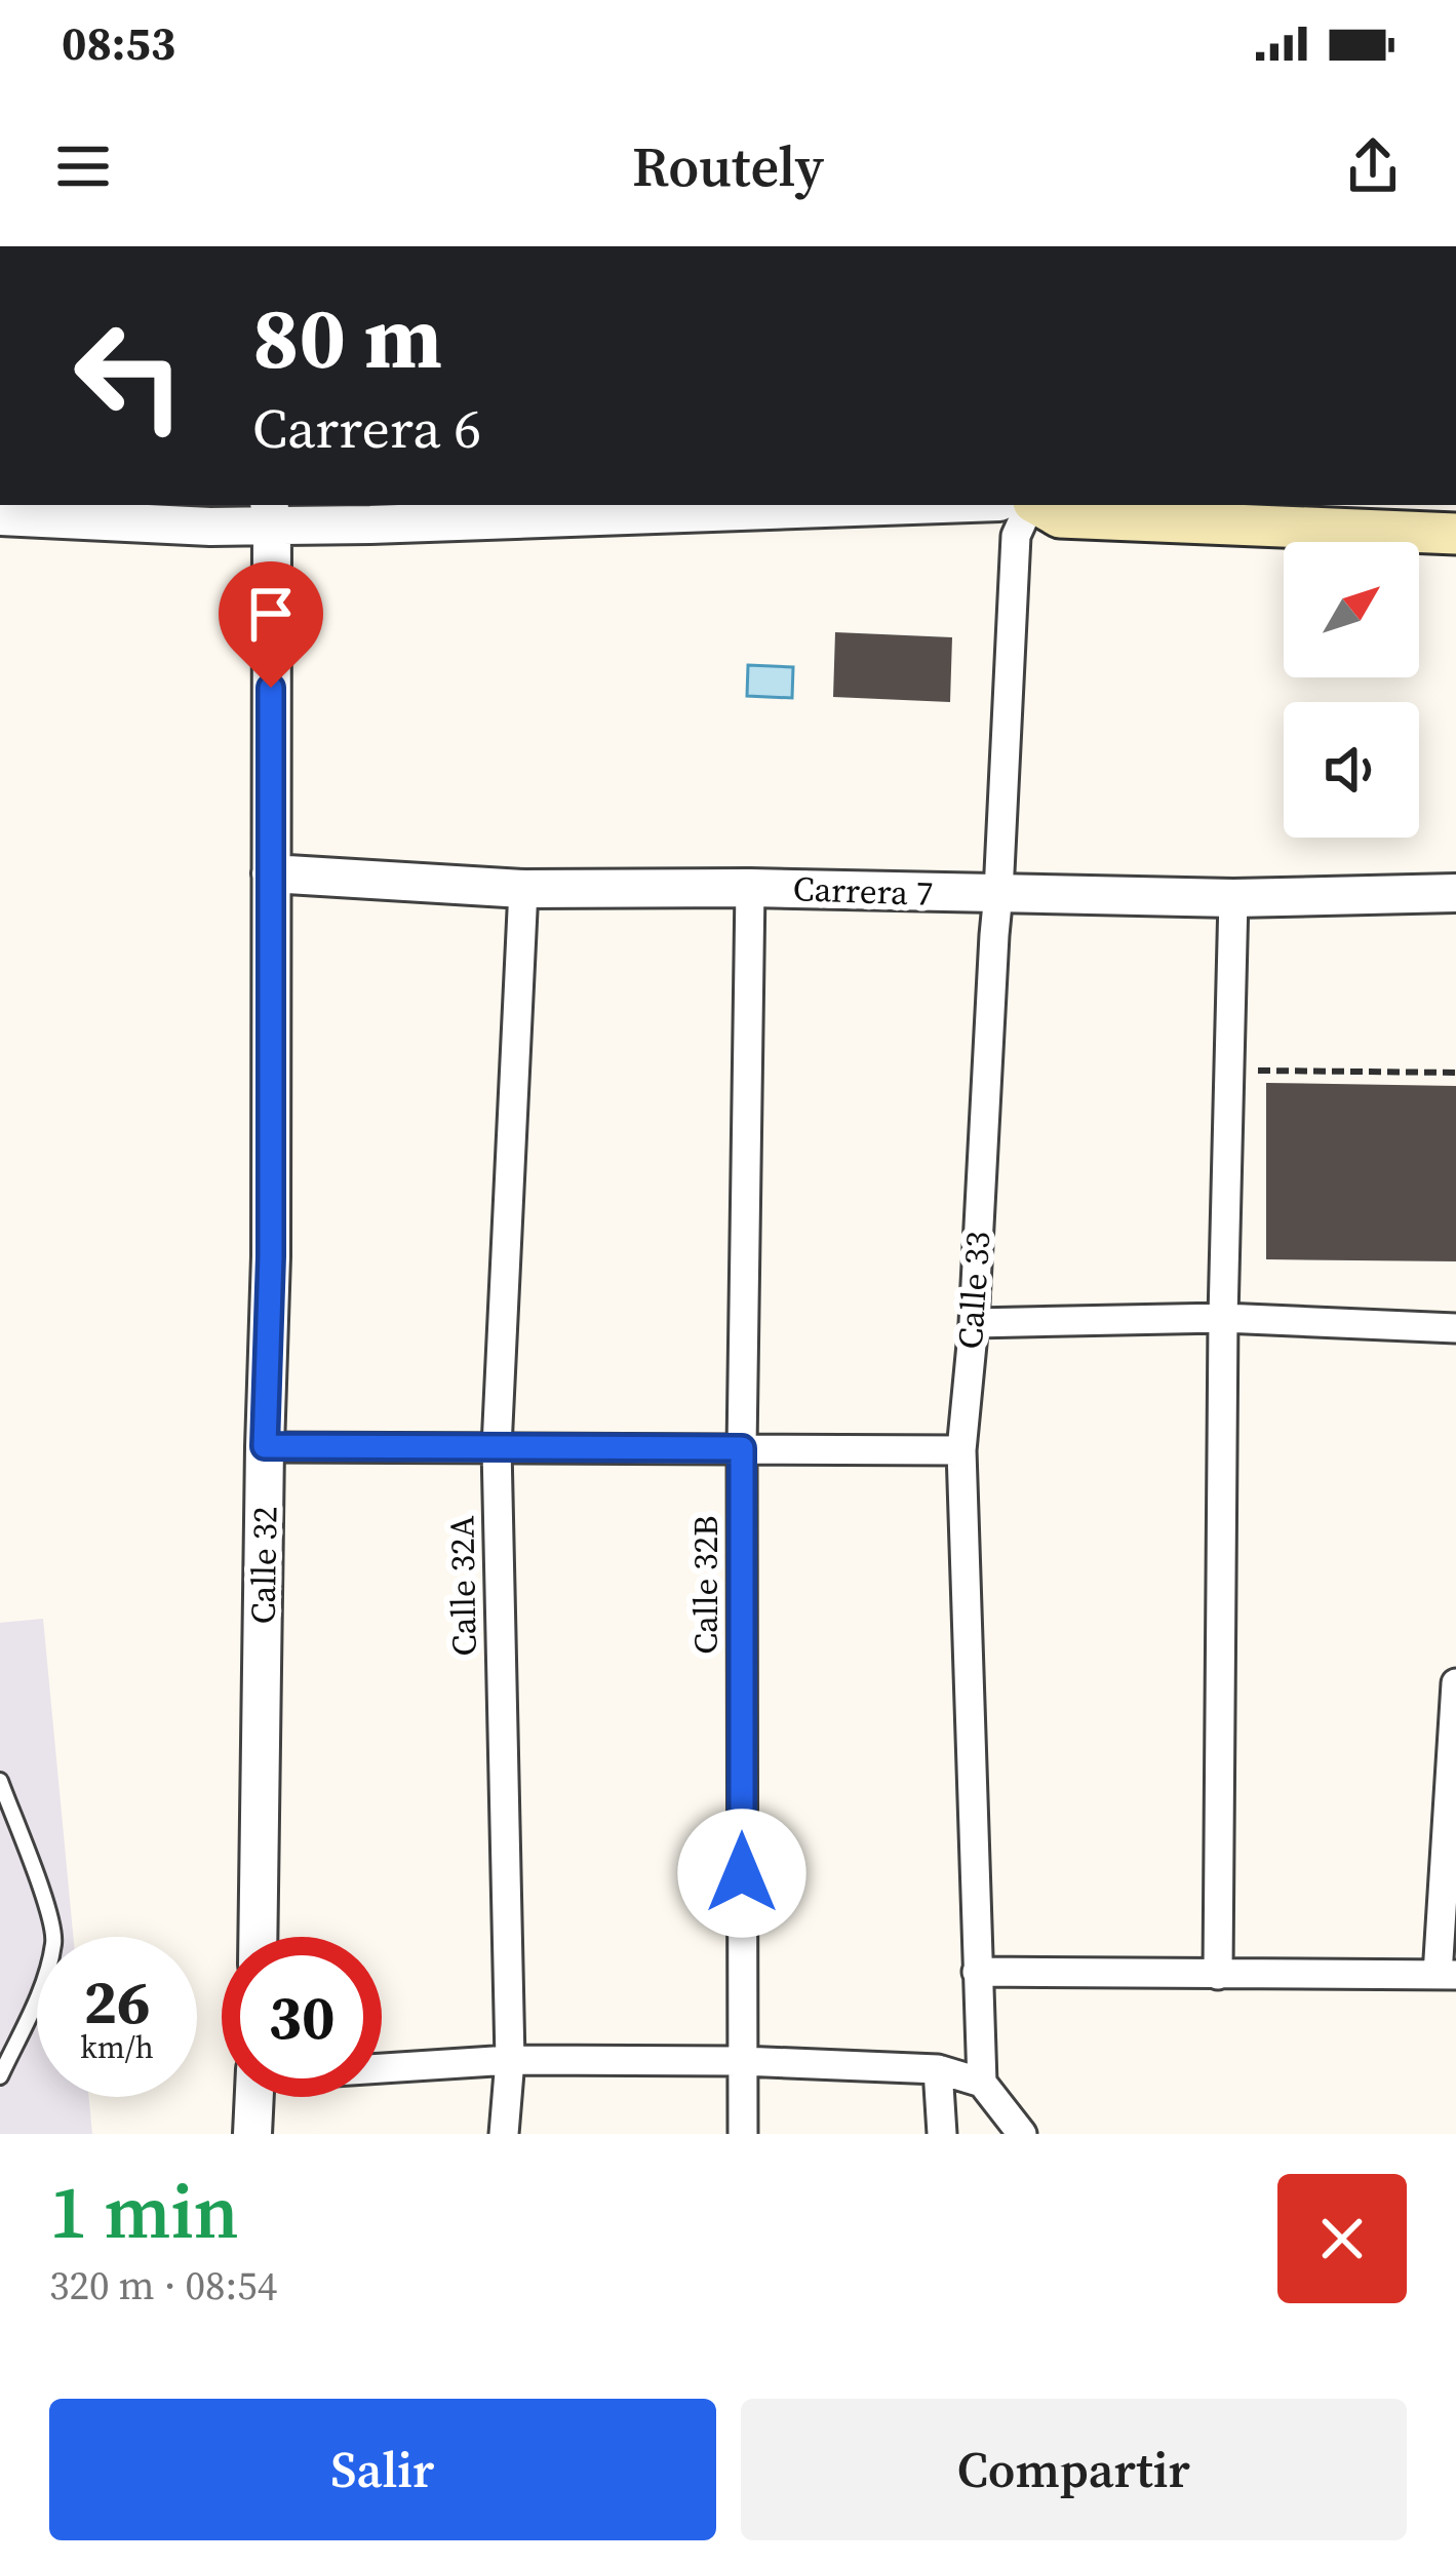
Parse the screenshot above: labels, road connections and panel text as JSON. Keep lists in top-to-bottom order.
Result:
{
  "streets": {
    "street": [
      "Carrera 7",
      "Calle 33",
      "Calle 32",
      "Calle 32B",
      "Calle 32A"
    ]
  },
  "crossings": [
    ["Carrera 7", "Calle 33"],
    ["Carrera 7", "Calle 32"],
    ["Carrera 7", "Calle 32B"],
    ["Carrera 7", "Calle 32A"]
  ],
  "north": "top right",
  "page": {
    "status": "08:53",
    "header": "Routely",
    "turn": ["80 m", "Carrera 6"],
    "speed": "26 km/h",
    "limit": "30",
    "heading": ["1 min", "320 m · 08:54"],
    "buttons": ["Salir", "Compartir"]
  }
}
